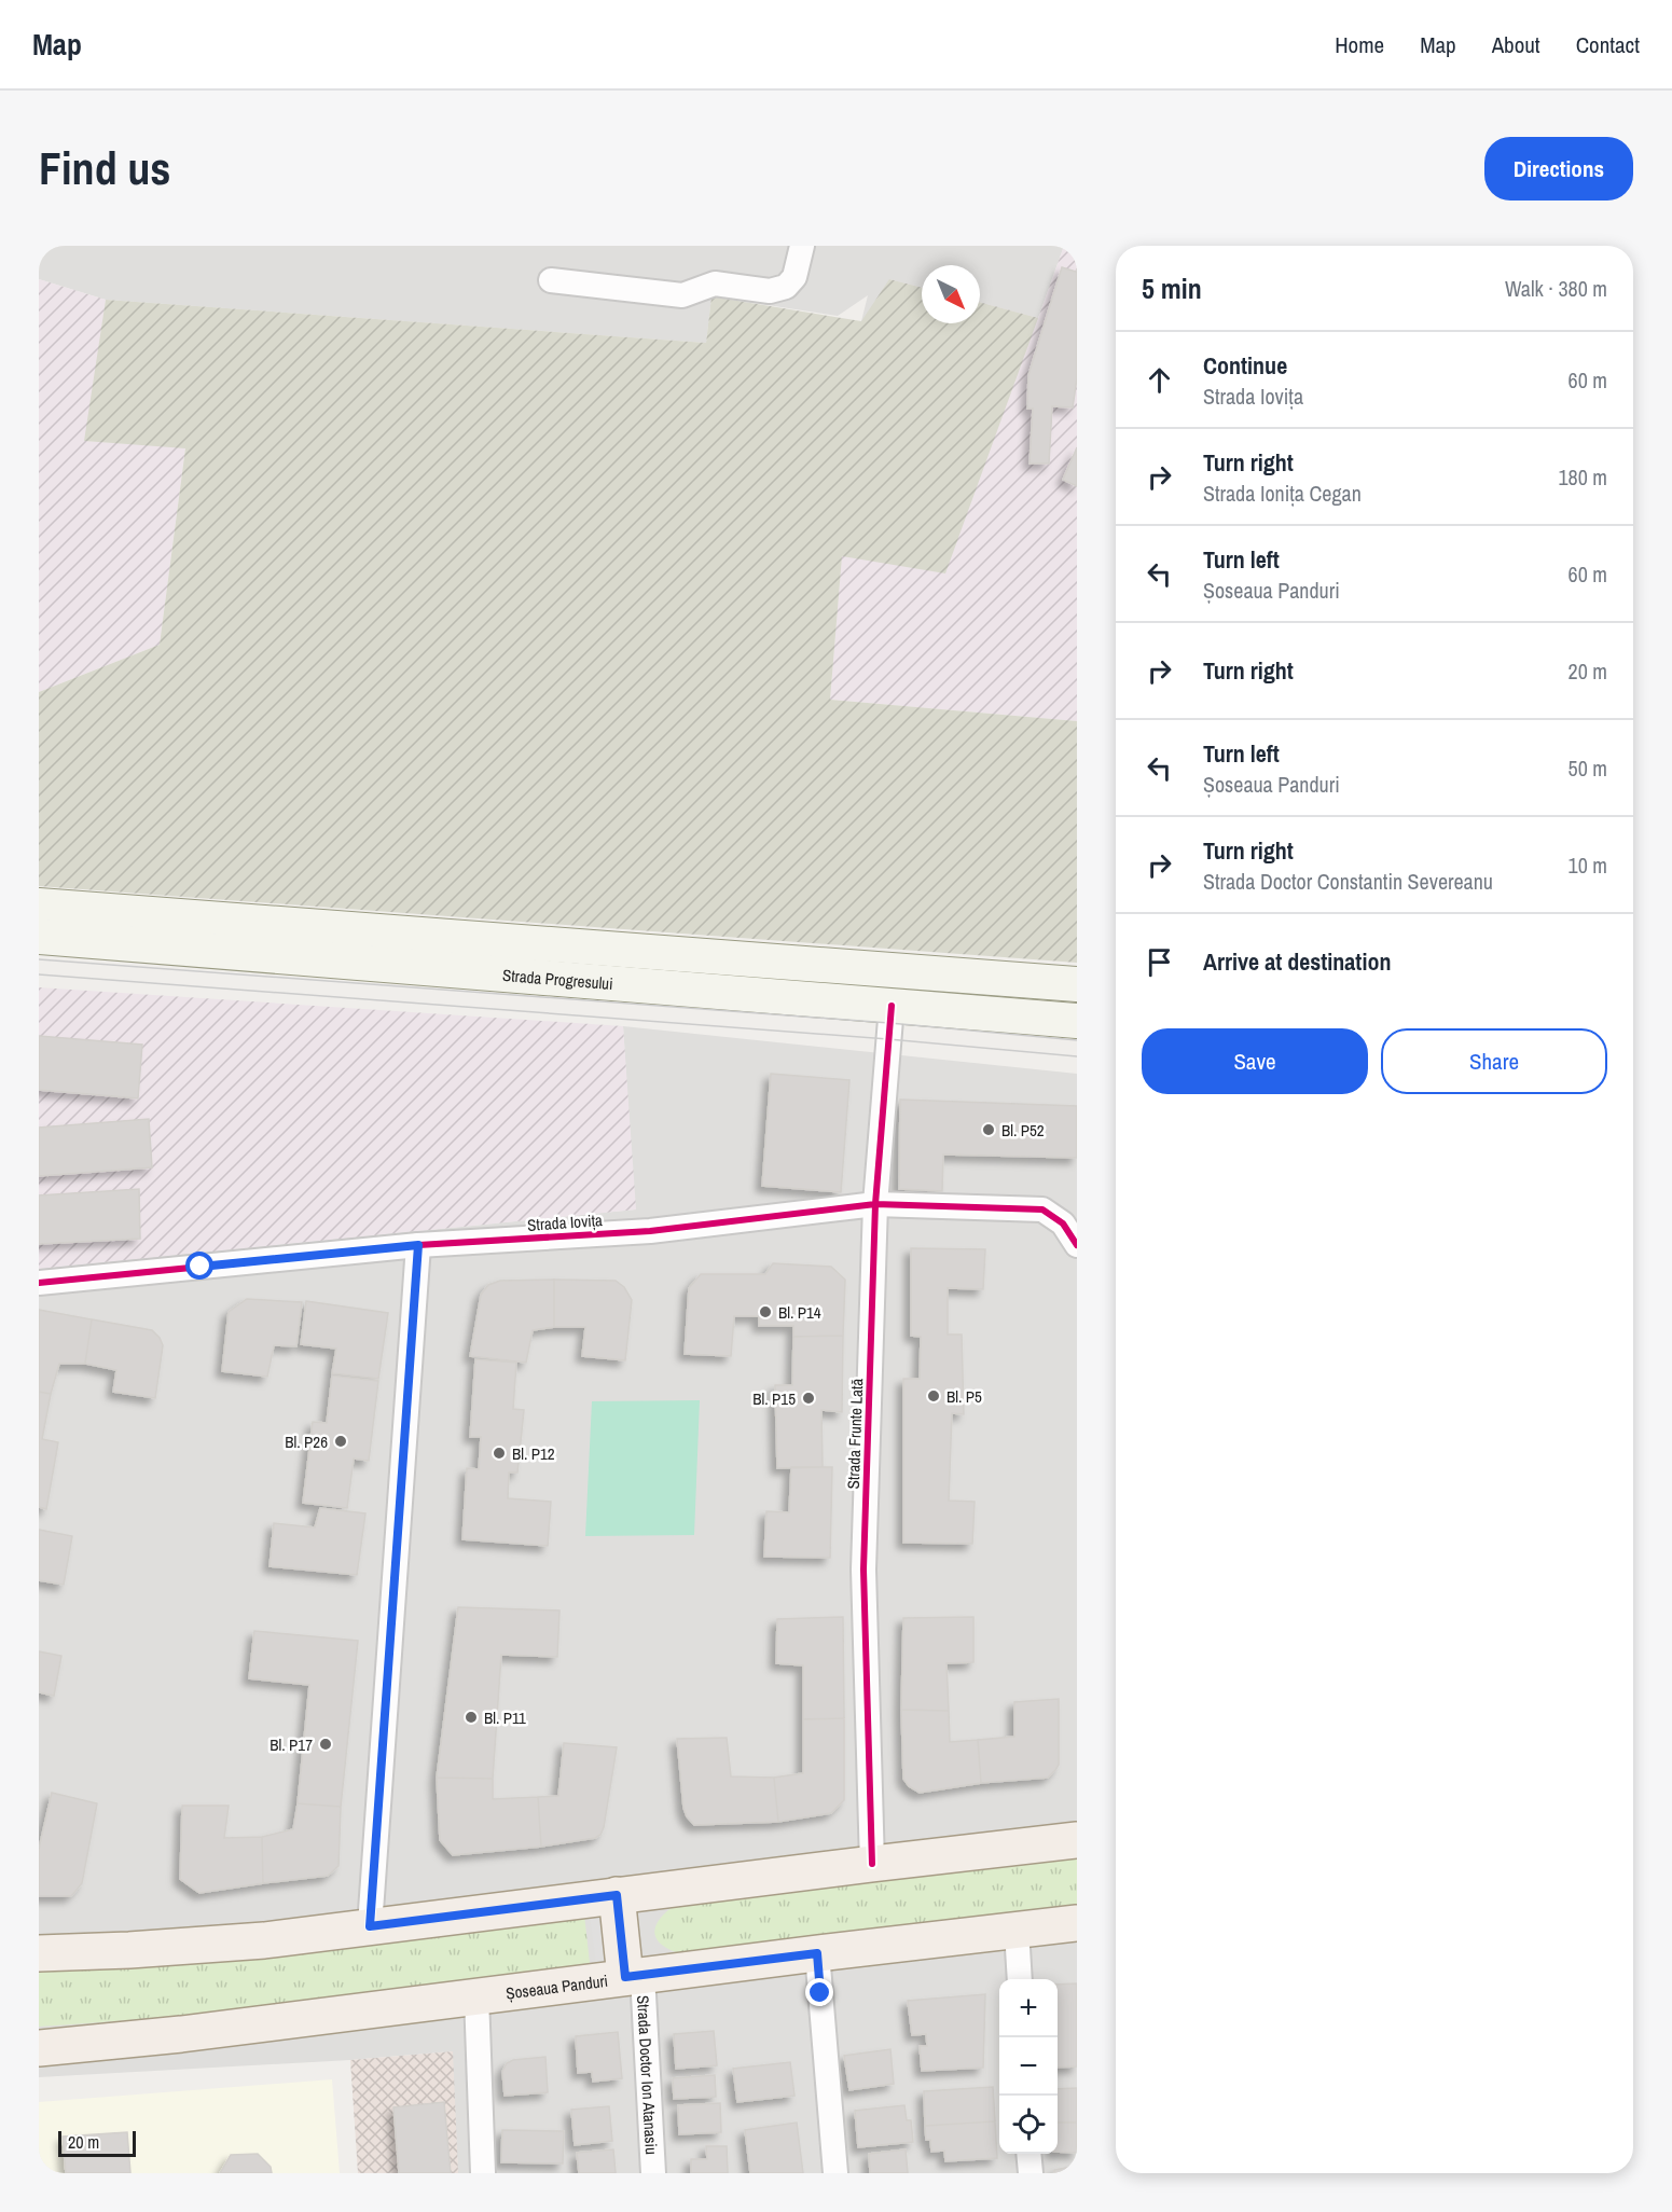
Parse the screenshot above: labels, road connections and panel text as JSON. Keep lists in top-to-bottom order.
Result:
{
  "streets": {
    "main road": ["Strada Progresului", "Șoseaua Panduri"],
    "street": ["Strada Iovița", "Strada Frunte Lată", "Strada Doctor Ion Atanasiu"]
  },
  "crossings": [
    ["Strada Progresului", "Strada Frunte Lată"],
    ["Strada Iovița", "Strada Frunte Lată"],
    ["Șoseaua Panduri", "Strada Doctor Ion Atanasiu"]
  ],
  "places": [
    "Bl. P52",
    "Bl. P14",
    "Bl. P5",
    "Bl. P15",
    "Bl. P26",
    "Bl. P12",
    "Bl. P11",
    "Bl. P17"
  ],
  "scale_bar": "20 m",
  "north": "bottom right",
  "page": {
    "header": "Map",
    "nav": [
      "Home",
      "Map",
      "About",
      "Contact"
    ],
    "buttons": [
      "Directions",
      ["Save", "Share"]
    ],
    "title": "Find us",
    "heading": ["5 min", "Walk · 380 m"],
    "list": [
      ["Continue", "Strada Iovița", "60 m"],
      ["Turn right", "Strada Ionița Cegan", "180 m"],
      ["Turn left", "Șoseaua Panduri", "60 m"],
      ["Turn right", "20 m"],
      ["Turn left", "Șoseaua Panduri", "50 m"],
      ["Turn right", "Strada Doctor Constantin Severeanu", "10 m"],
      "Arrive at destination"
    ],
    "map_buttons": ["+", "−"],
    "scale": "20 m"
  }
}
